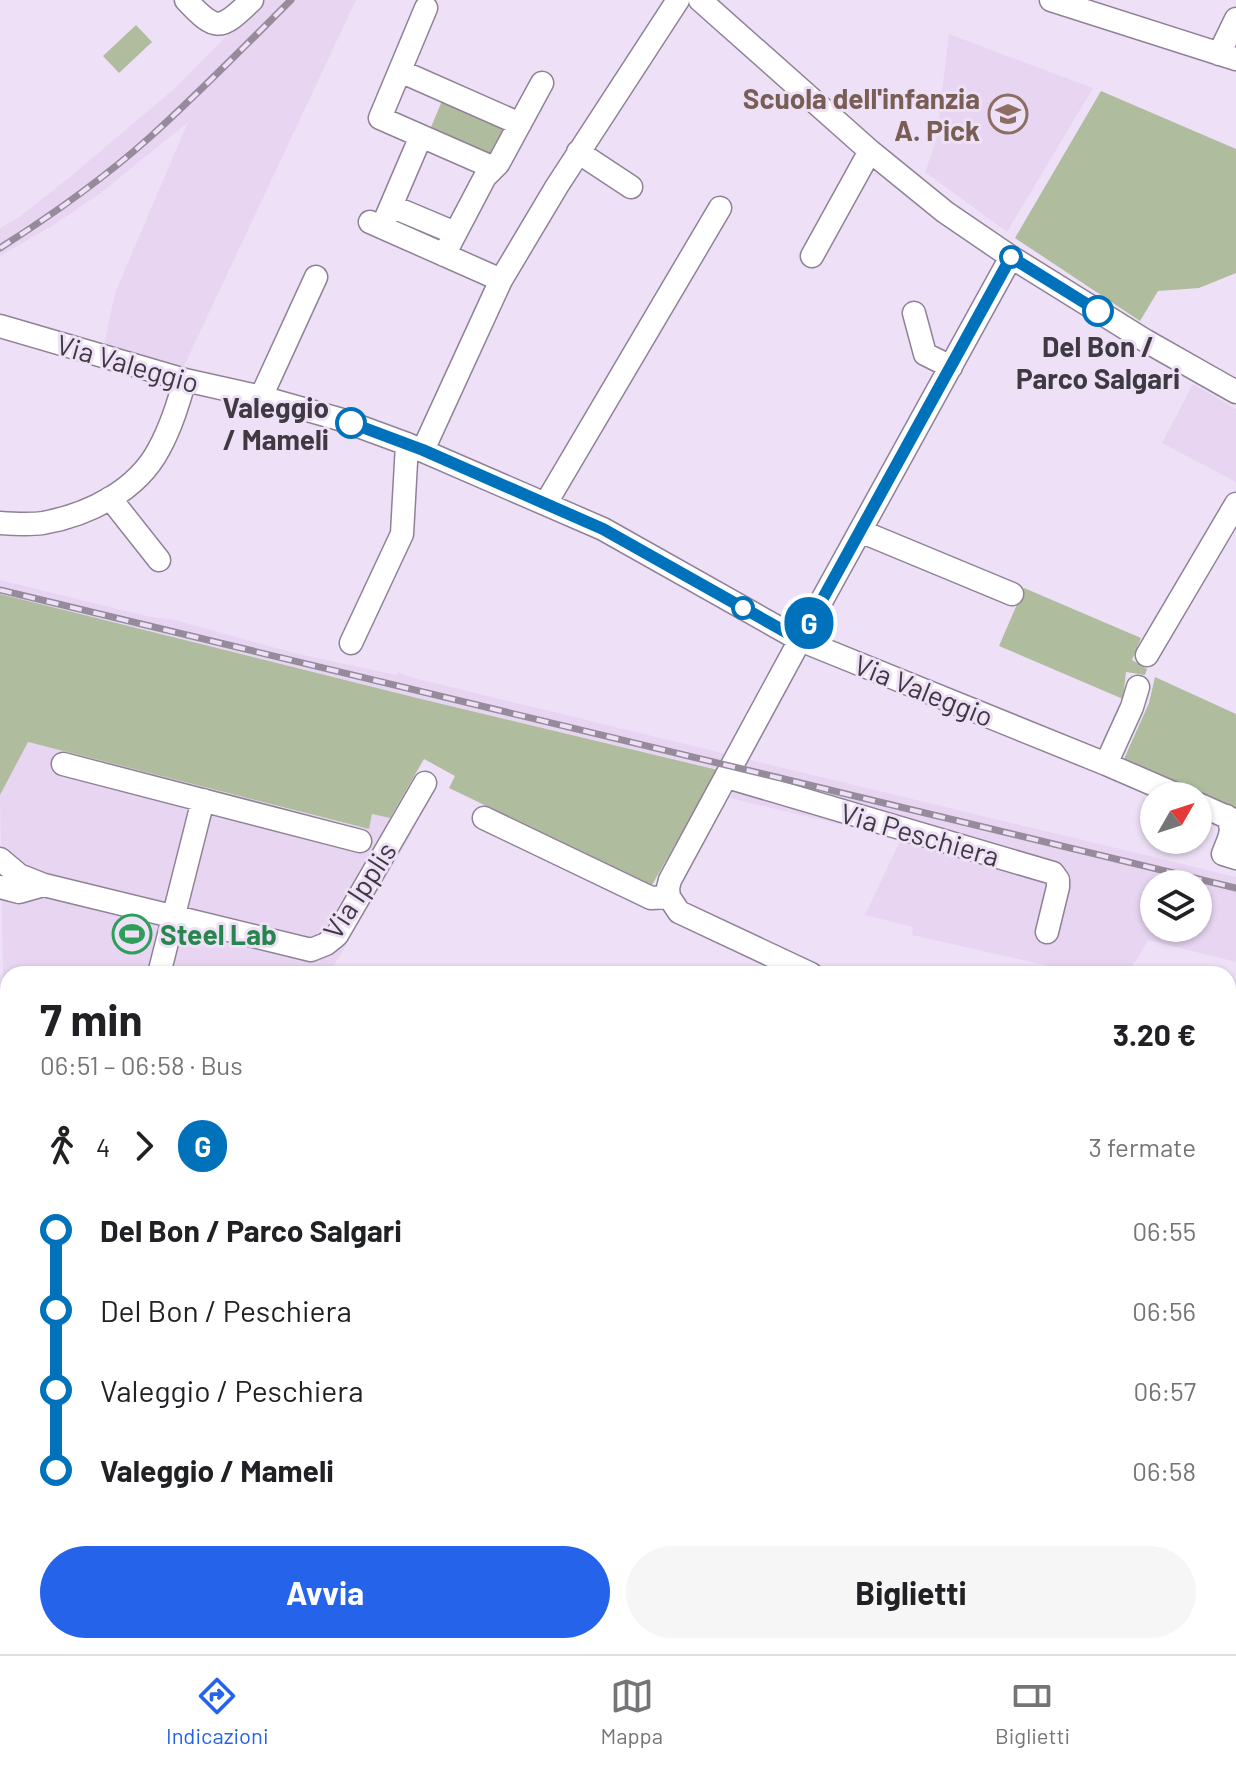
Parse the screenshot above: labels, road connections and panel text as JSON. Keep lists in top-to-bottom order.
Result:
{
  "streets": {
    "street": ["Via Valeggio", "Via Peschiera", "Via Ipplis"]
  },
  "places": {
    "school or university": ["Scuola dell'infanzia A. Pick"],
    "other": ["Del Bon / Parco Salgari", "Valeggio / Mameli"],
    "sports": ["Steel Lab"]
  },
  "lines": ["bus line G"],
  "north": "top right",
  "page": {
    "on_map": "G",
    "heading": ["7 min", "06:51 – 06:58 · Bus", "3.20 €"],
    "legs": ["4", "G", "3 fermate"],
    "list": [
      {
        "name": "Del Bon / Parco Salgari",
        "value": "06:55"
      },
      {
        "name": "Del Bon / Peschiera",
        "value": "06:56"
      },
      {
        "name": "Valeggio / Peschiera",
        "value": "06:57"
      },
      {
        "name": "Valeggio / Mameli",
        "value": "06:58"
      }
    ],
    "buttons": ["Avvia", "Biglietti"],
    "tabs": ["Indicazioni", "Mappa", "Biglietti"]
  }
}
